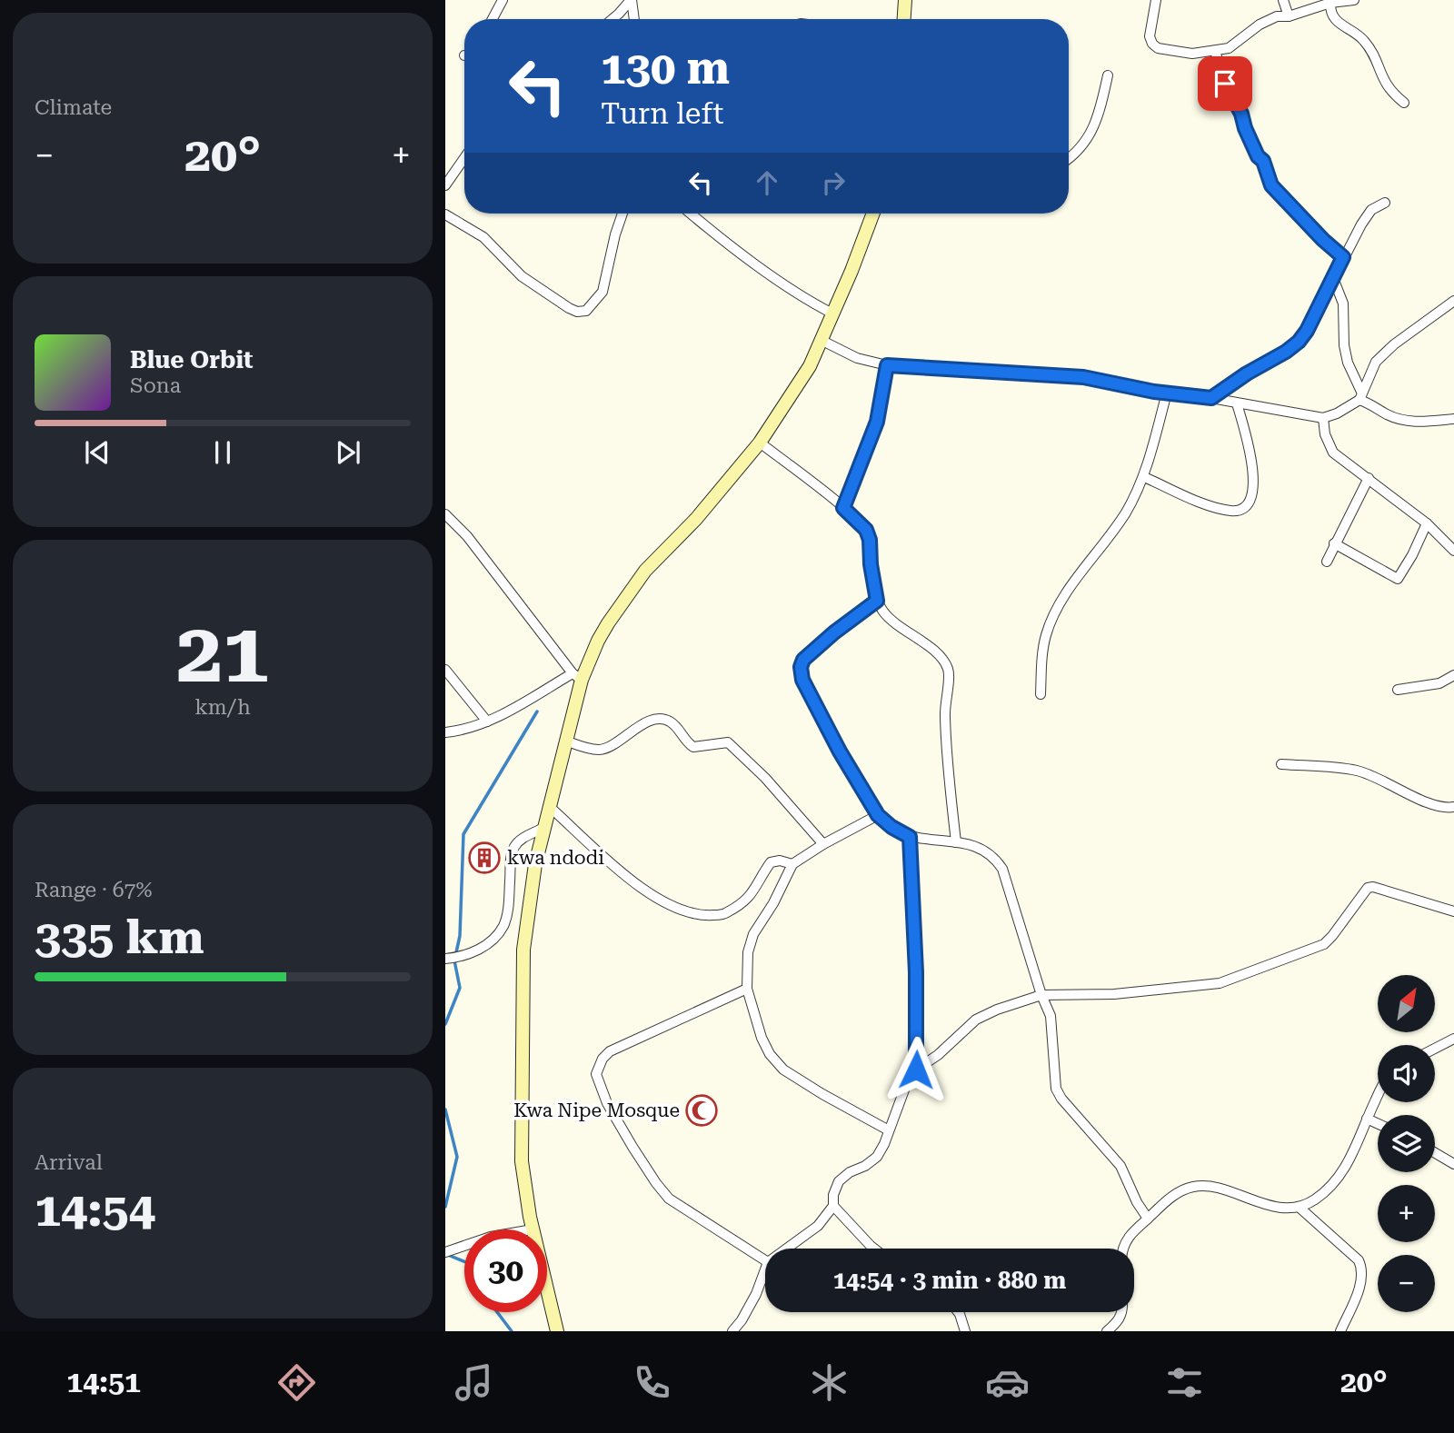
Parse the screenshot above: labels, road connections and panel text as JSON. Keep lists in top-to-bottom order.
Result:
{
  "places": {
    "building": ["kwa ndodi"],
    "mosque": ["Kwa Nipe Mosque"]
  },
  "north": "top right",
  "page": {
    "tile": [
      "Climate",
      ["21", "km/h"],
      ["Range · 67%", "335 km"],
      ["Arrival", "14:54"]
    ],
    "turn": ["130 m", "Turn left"],
    "heat": ["−", "20°", "+"],
    "song": ["Blue Orbit", "Sona"],
    "map_buttons": ["+", "−"],
    "limit": "30",
    "trip": "14:54 · 3 min · 880 m",
    "tabs": ["14:51", "20°"]
  }
}
